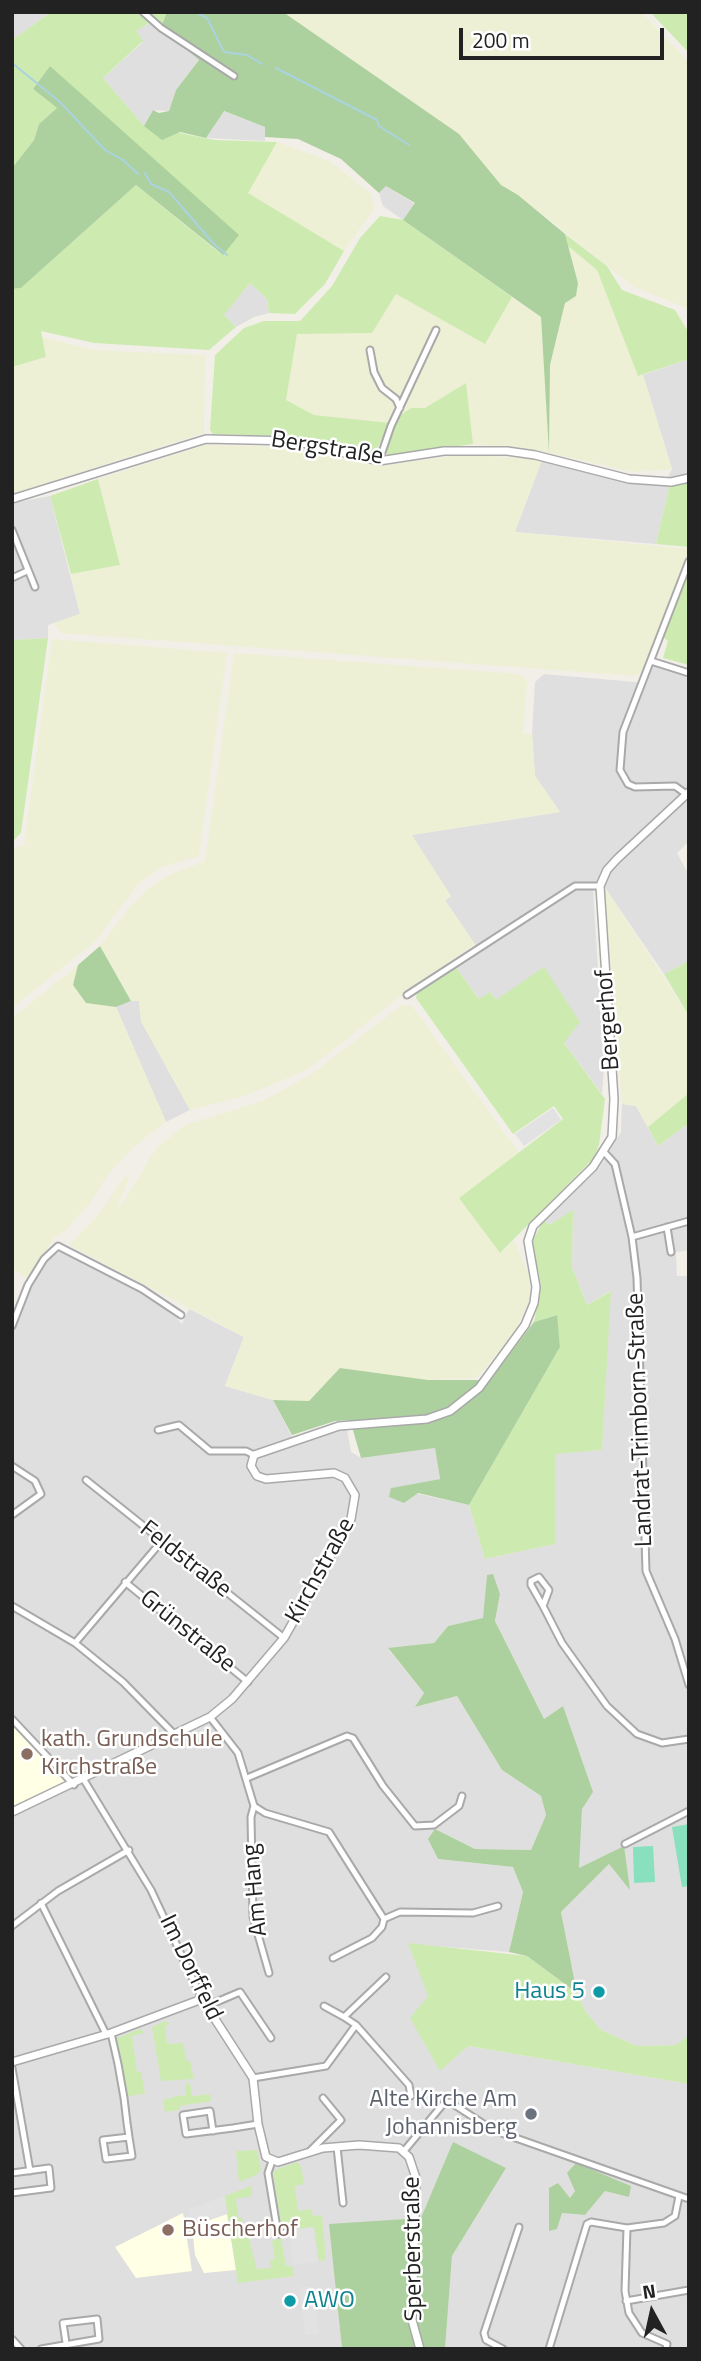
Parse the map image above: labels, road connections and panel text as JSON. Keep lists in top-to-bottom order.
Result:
{
  "streets": {
    "street": [
      "Bergstraße",
      "Bergerhof",
      "Landrat-Trimborn-Straße",
      "Feldstraße",
      "Kirchstraße",
      "Grünstraße",
      "Am Hang",
      "Im Dorffeld",
      "Sperberstraße"
    ]
  },
  "crossings": [
    ["Bergerhof", "Landrat-Trimborn-Straße"],
    ["Feldstraße", "Kirchstraße"],
    ["Kirchstraße", "Grünstraße"],
    ["Kirchstraße", "Am Hang"],
    ["Kirchstraße", "Im Dorffeld"]
  ],
  "places": [
    "kath. Grundschule Kirchstraße",
    "Haus 5",
    "Alte Kirche Am Johannisberg",
    "Büscherhof",
    "AWO"
  ],
  "scale_bar": "200 m",
  "north": "top"
}
